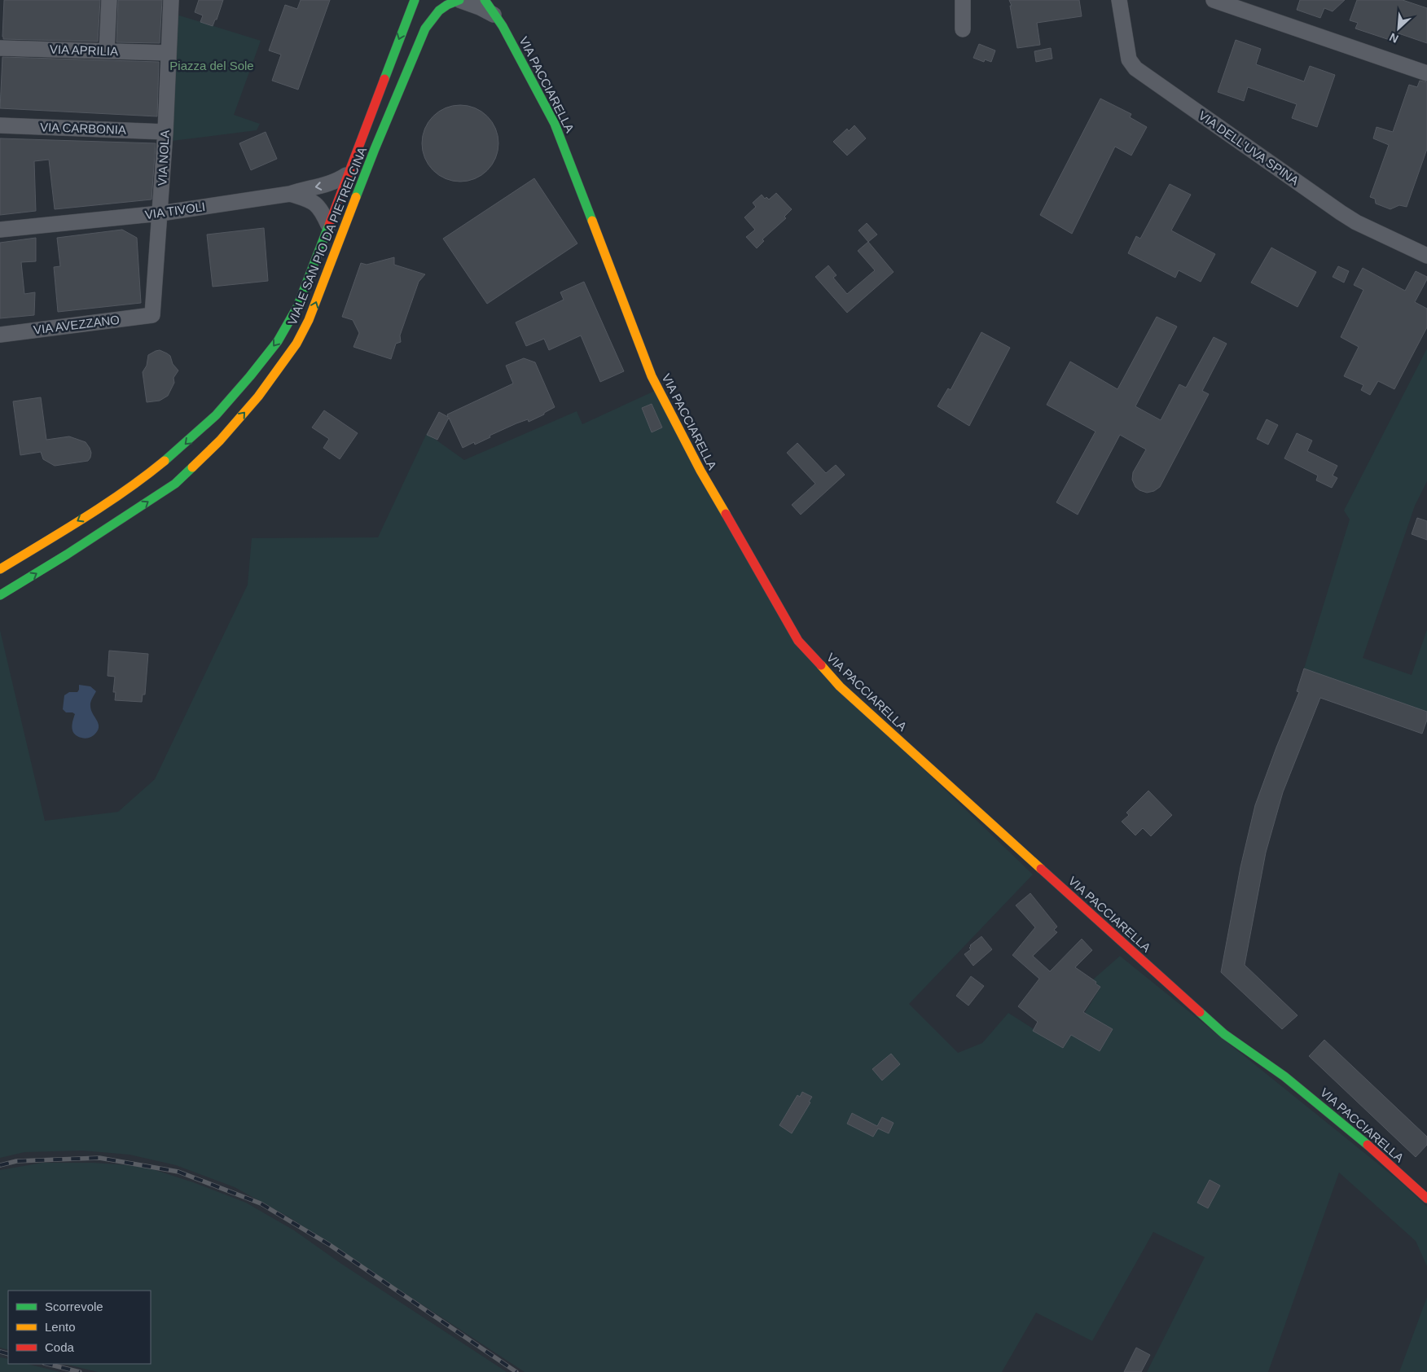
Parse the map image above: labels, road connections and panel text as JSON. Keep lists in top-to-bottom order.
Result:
{
  "streets": {
    "street": [
      "VIA APRILIA",
      "VIA PACCIARELLA",
      "VIA CARBONIA",
      "VIA DELL'UVA SPINA",
      "VIA NOLA",
      "VIA TIVOLI",
      "VIALE SAN PIO DA PIETRELCINA",
      "VIA AVEZZANO"
    ]
  },
  "crossings": [
    ["VIA APRILIA", "VIA NOLA"],
    ["VIA CARBONIA", "VIA NOLA"],
    ["VIA NOLA", "VIA TIVOLI"],
    ["VIA NOLA", "VIA AVEZZANO"],
    ["VIA TIVOLI", "VIALE SAN PIO DA PIETRELCINA"]
  ],
  "parks": ["Piazza del Sole"],
  "legend": ["Scorrevole", "Lento", "Coda"],
  "north": "bottom left"
}
